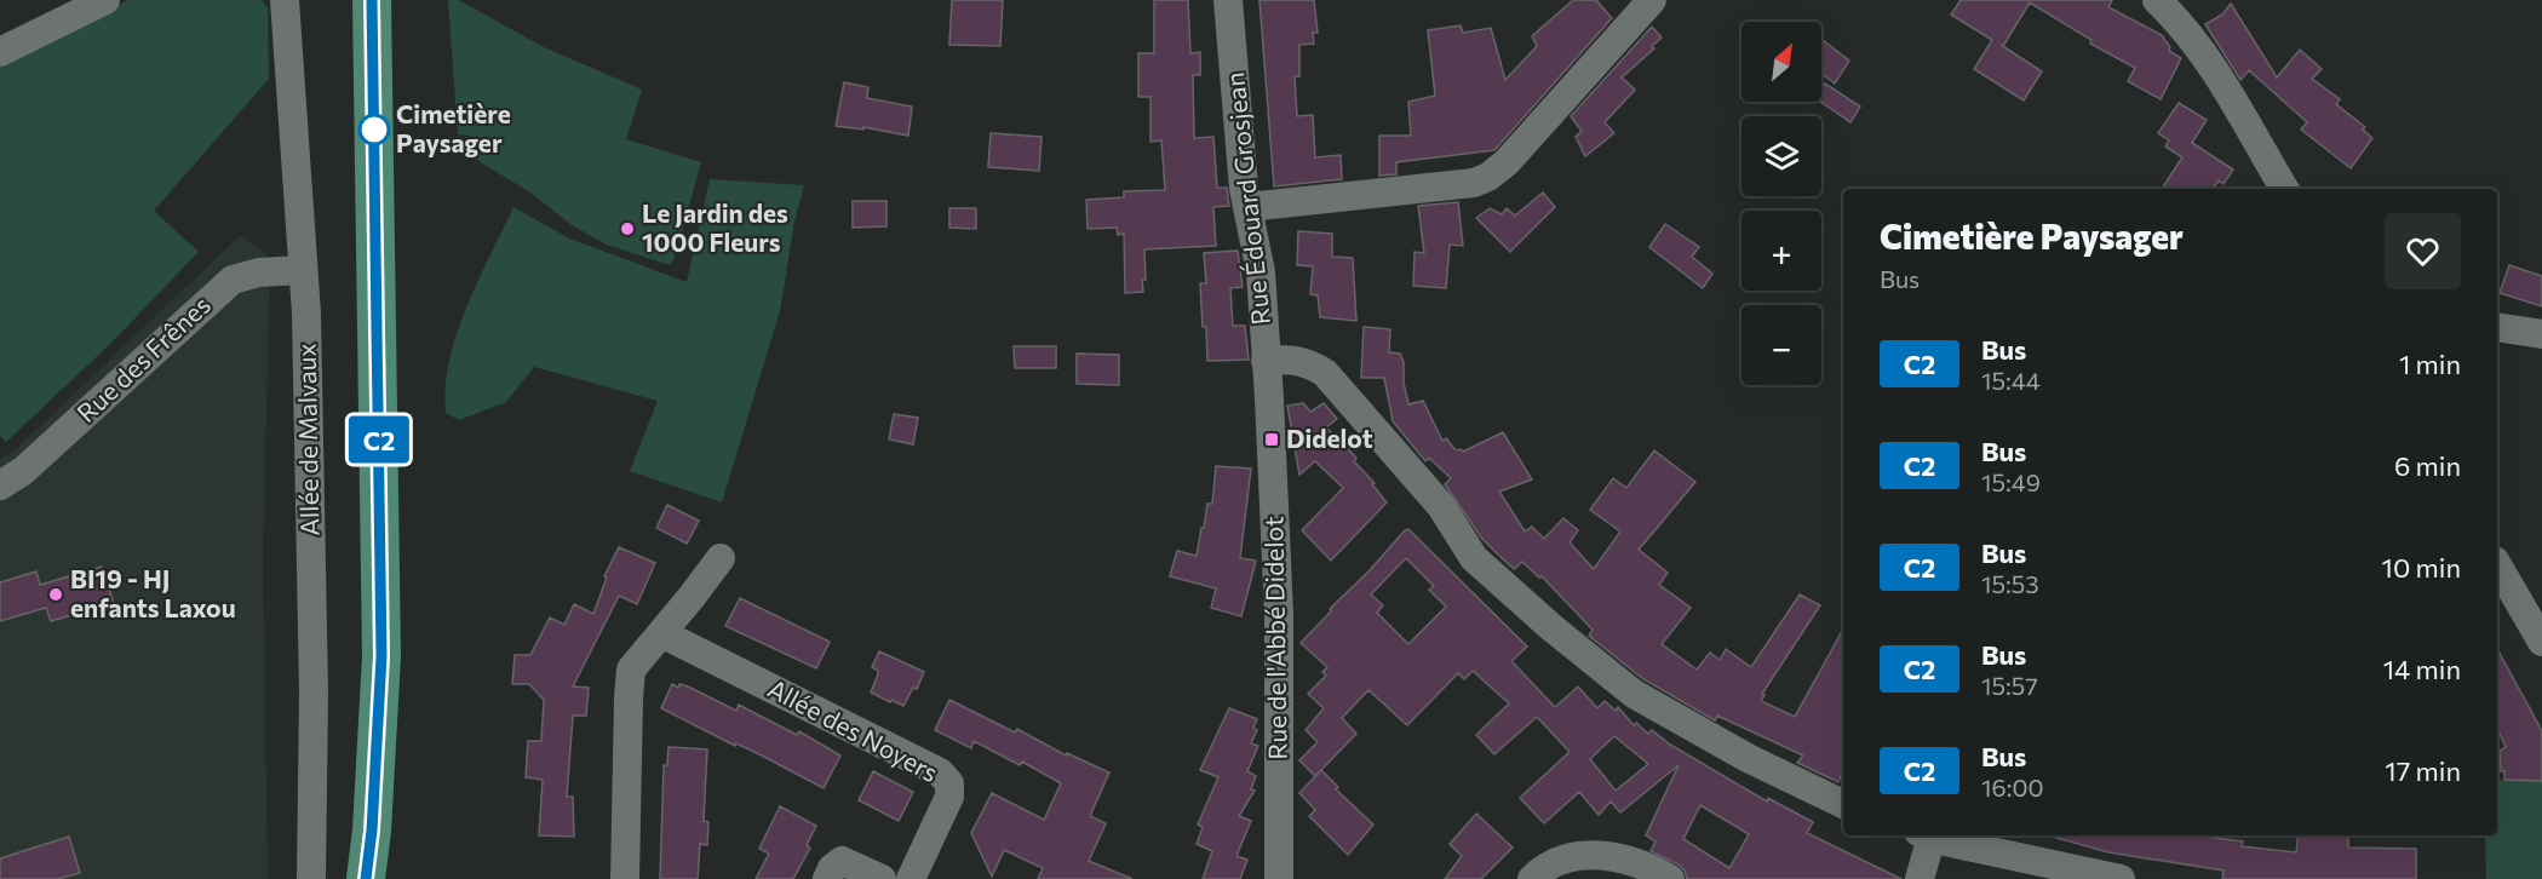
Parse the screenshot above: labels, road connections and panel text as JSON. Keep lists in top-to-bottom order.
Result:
{
  "streets": {
    "street": [
      "Rue Édouard Grosjean",
      "Rue des Frênes",
      "Allée de Malvaux",
      "Rue de l'Abbé Didelot",
      "Allée des Noyers"
    ]
  },
  "crossings": [
    ["Rue Édouard Grosjean", "Rue de l'Abbé Didelot"],
    ["Rue des Frênes", "Allée de Malvaux"]
  ],
  "places": {
    "other": ["Cimetière Paysager", "Le Jardin des 1000 Fleurs", "BI19 - HJ enfants Laxou"],
    "transit": ["Didelot"]
  },
  "lines": ["bus line C2"],
  "north": "top right",
  "page": {
    "on_map": "C2",
    "map_buttons": ["+", "−"],
    "heading": ["Cimetière Paysager", "Bus"],
    "list": [
      {
        "mark": "C2",
        "name": "Bus",
        "note": "15:44",
        "value": "1 min"
      },
      {
        "mark": "C2",
        "name": "Bus",
        "note": "15:49",
        "value": "6 min"
      },
      {
        "mark": "C2",
        "name": "Bus",
        "note": "15:53",
        "value": "10 min"
      },
      {
        "mark": "C2",
        "name": "Bus",
        "note": "15:57",
        "value": "14 min"
      },
      {
        "mark": "C2",
        "name": "Bus",
        "note": "16:00",
        "value": "17 min"
      }
    ]
  }
}
